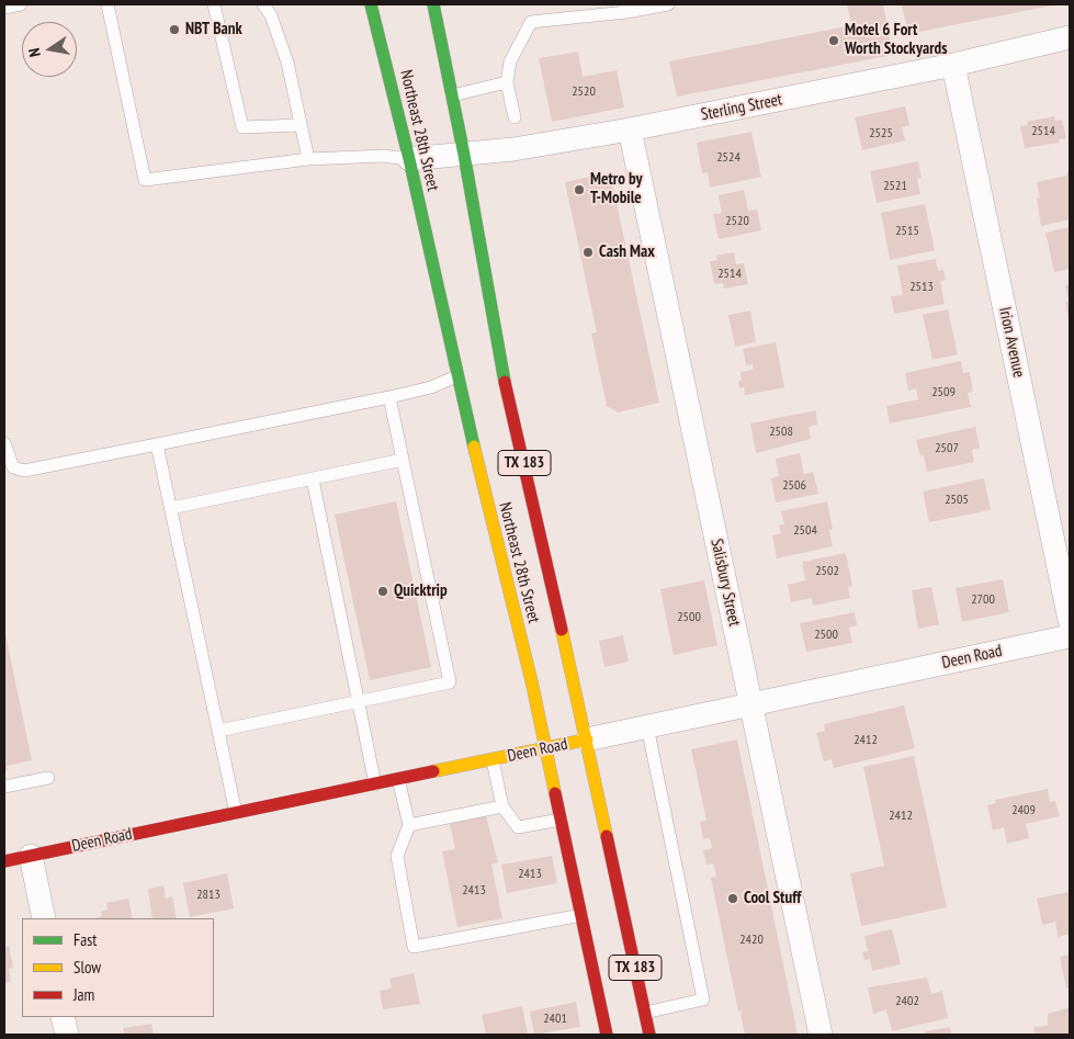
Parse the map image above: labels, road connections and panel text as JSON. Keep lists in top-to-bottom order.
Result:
{
  "streets": {
    "main road": ["Northeast 28th Street", "TX 183", "Deen Road"],
    "street": ["Sterling Street", "Irion Avenue", "Salisbury Street"]
  },
  "crossings": [
    ["Sterling Street", "Northeast 28th Street"],
    ["Sterling Street", "Irion Avenue"],
    ["Sterling Street", "Salisbury Street"],
    ["Northeast 28th Street", "Deen Road"],
    ["Salisbury Street", "Deen Road"]
  ],
  "places": [
    "NBT Bank",
    "Motel 6 Fort Worth Stockyards",
    "Metro by T-Mobile",
    "Cash Max",
    "Quicktrip",
    "Cool Stuff"
  ],
  "house_numbers": [
    "2520",
    "2514",
    "2525",
    "2524",
    "2521",
    "2520",
    "2515",
    "2514",
    "2513",
    "2509",
    "2508",
    "2507",
    "2506",
    "2505",
    "2504",
    "2502",
    "2700",
    "2500",
    "2500",
    "2412",
    "2409",
    "2412",
    "2413",
    "2413",
    "2813",
    "2420",
    "2402",
    "2401"
  ],
  "legend": ["Fast", "Slow", "Jam"],
  "north": "left"
}
